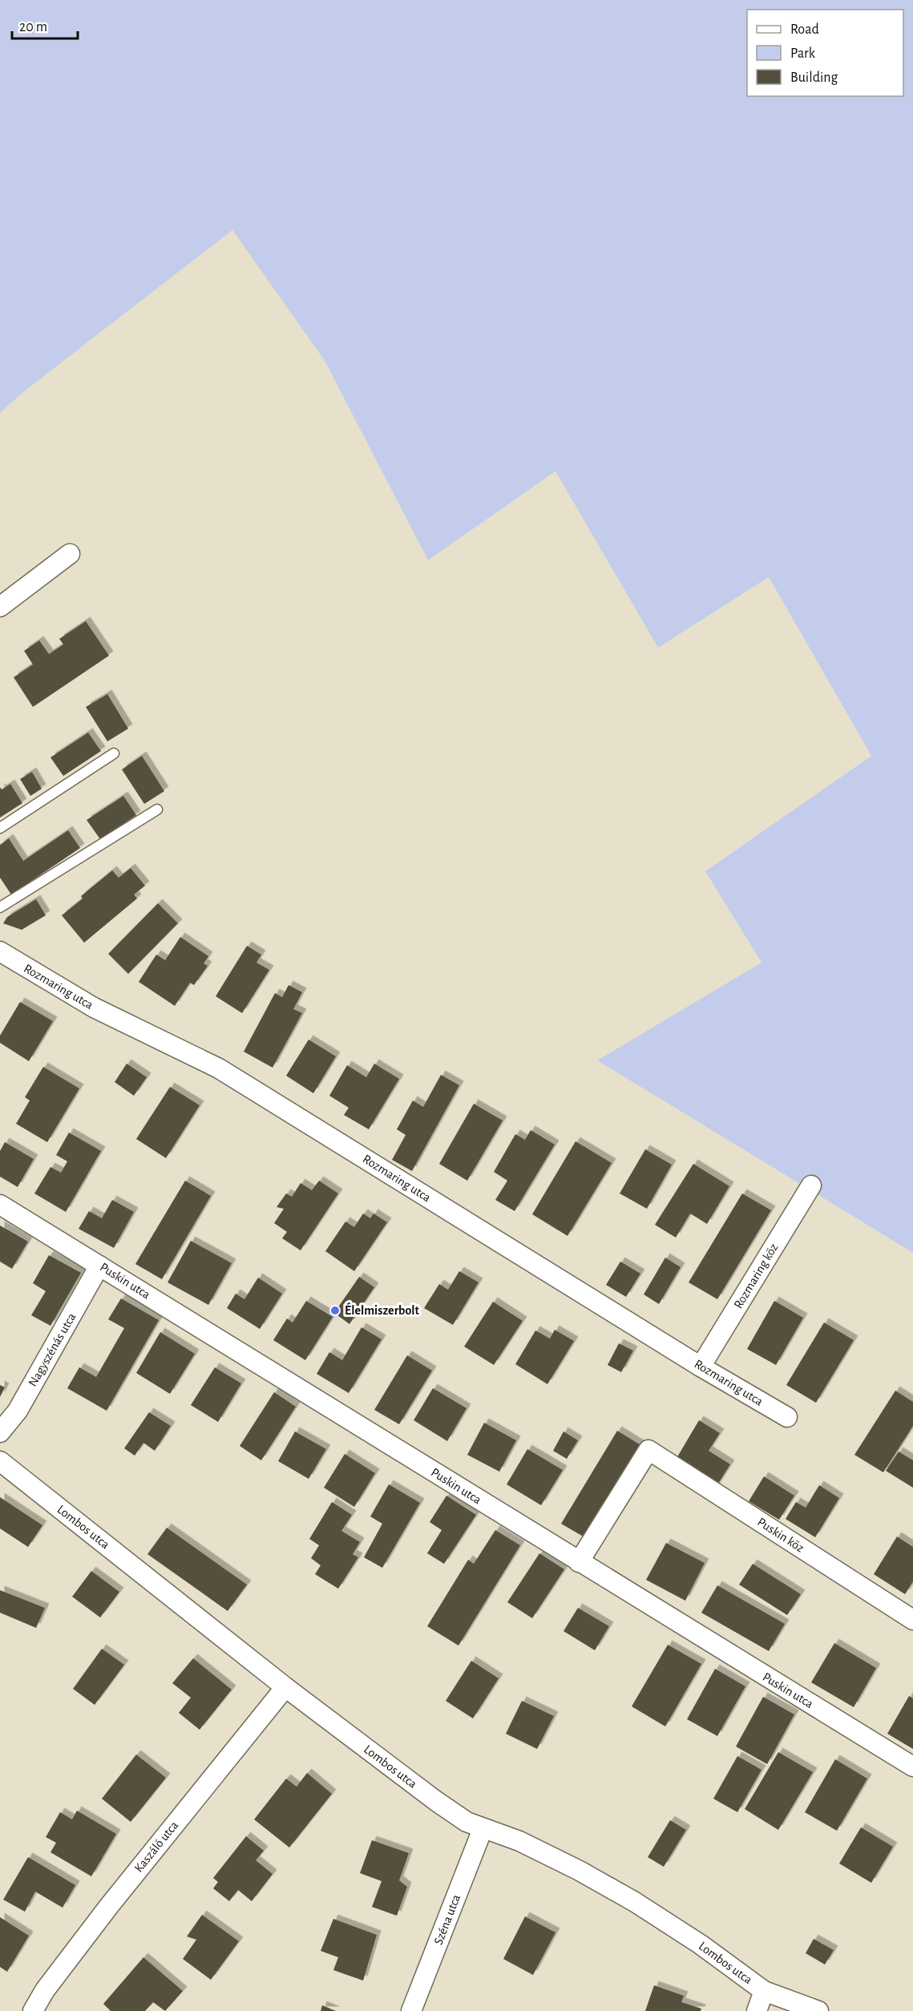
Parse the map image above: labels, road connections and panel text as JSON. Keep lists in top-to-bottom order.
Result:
{
  "streets": {
    "street": [
      "Rozmaring utca",
      "Rozmaring köz",
      "Puskin utca",
      "Nagyszénás utca",
      "Lombos utca",
      "Puskin köz",
      "Kaszáló utca",
      "Széna utca"
    ]
  },
  "crossings": [
    ["Rozmaring utca", "Rozmaring köz"],
    ["Puskin utca", "Nagyszénás utca"],
    ["Puskin utca", "Puskin köz"],
    ["Lombos utca", "Kaszáló utca"],
    ["Lombos utca", "Széna utca"]
  ],
  "places": ["Élelmiszerbolt"],
  "legend": ["Road", "Park", "Building"],
  "scale_bar": "20 m"
}
